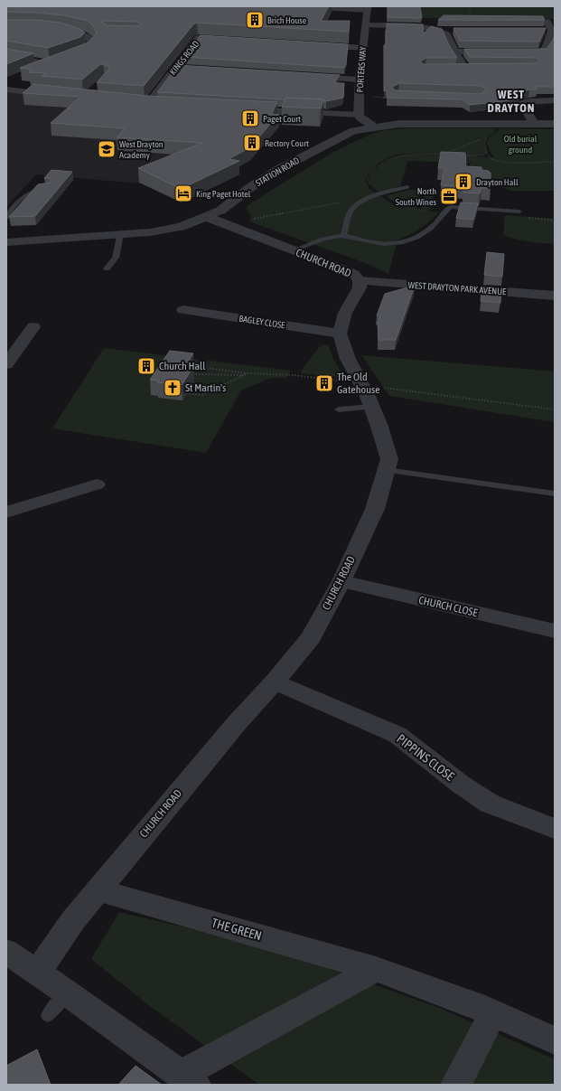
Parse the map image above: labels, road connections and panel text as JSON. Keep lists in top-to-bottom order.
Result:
{
  "streets": {
    "street": [
      "KINGS ROAD",
      "PORTERS WAY",
      "STATION ROAD",
      "CHURCH ROAD",
      "WEST DRAYTON PARK AVENUE",
      "BAGLEY CLOSE",
      "CHURCH CLOSE",
      "PIPPINS CLOSE",
      "THE GREEN"
    ]
  },
  "crossings": [
    ["STATION ROAD", "CHURCH ROAD"],
    ["CHURCH ROAD", "WEST DRAYTON PARK AVENUE"],
    ["CHURCH ROAD", "BAGLEY CLOSE"],
    ["CHURCH ROAD", "CHURCH CLOSE"],
    ["CHURCH ROAD", "PIPPINS CLOSE"],
    ["CHURCH ROAD", "THE GREEN"]
  ],
  "districts": ["WEST DRAYTON"],
  "parks": ["Old burial ground"],
  "places": {
    "building": [
      "Brich House",
      "Paget Court",
      "Rectory Court",
      "Drayton Hall",
      "Church Hall",
      "The Old Gatehouse"
    ],
    "school or university": ["West Drayton Academy"],
    "hotel": ["King Paget Hotel"],
    "office": ["North South Wines"],
    "church": ["St Martin's"]
  }
}
